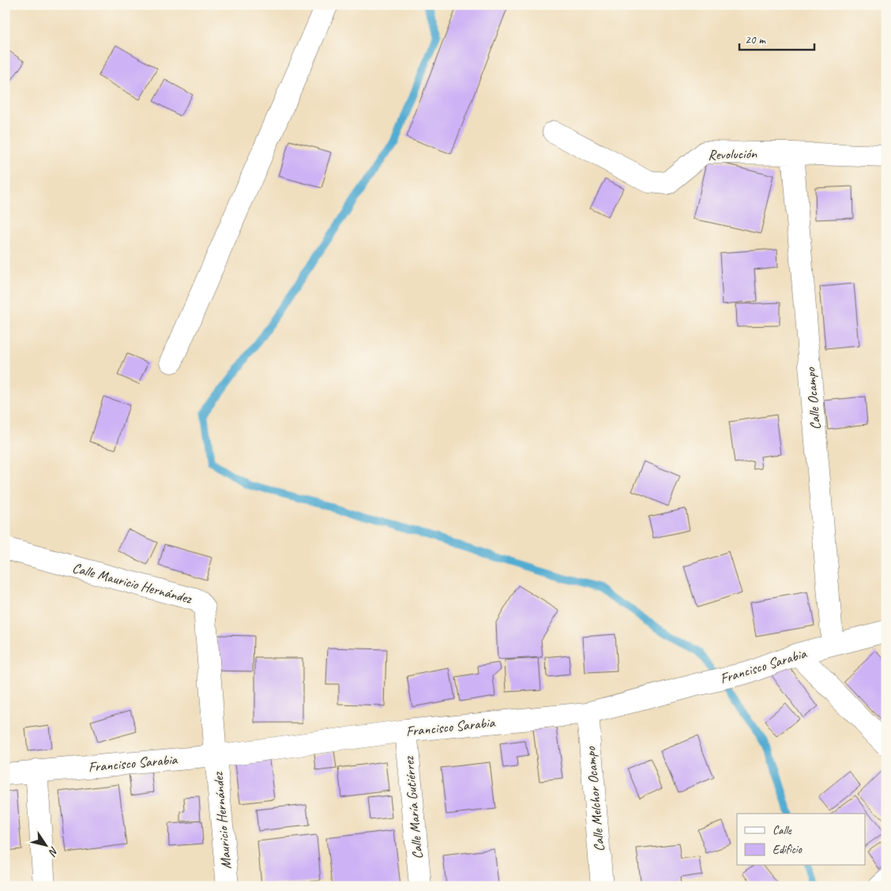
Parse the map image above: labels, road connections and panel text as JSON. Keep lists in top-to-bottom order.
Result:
{
  "streets": {
    "street": [
      "Revolución",
      "Calle Ocampo",
      "Calle Mauricio Hernández",
      "Francisco Sarabia",
      "Calle Melchor Ocampo",
      "Calle María Gutiérrez",
      "Mauricio Hernández"
    ]
  },
  "crossings": [
    ["Revolución", "Calle Ocampo"],
    ["Calle Ocampo", "Francisco Sarabia"],
    ["Calle Mauricio Hernández", "Francisco Sarabia"],
    ["Calle Mauricio Hernández", "Mauricio Hernández"],
    ["Francisco Sarabia", "Calle Melchor Ocampo"],
    ["Francisco Sarabia", "Calle María Gutiérrez"],
    ["Francisco Sarabia", "Mauricio Hernández"]
  ],
  "legend": ["Calle", "Edificio"],
  "scale_bar": "20 m",
  "north": "bottom right"
}
